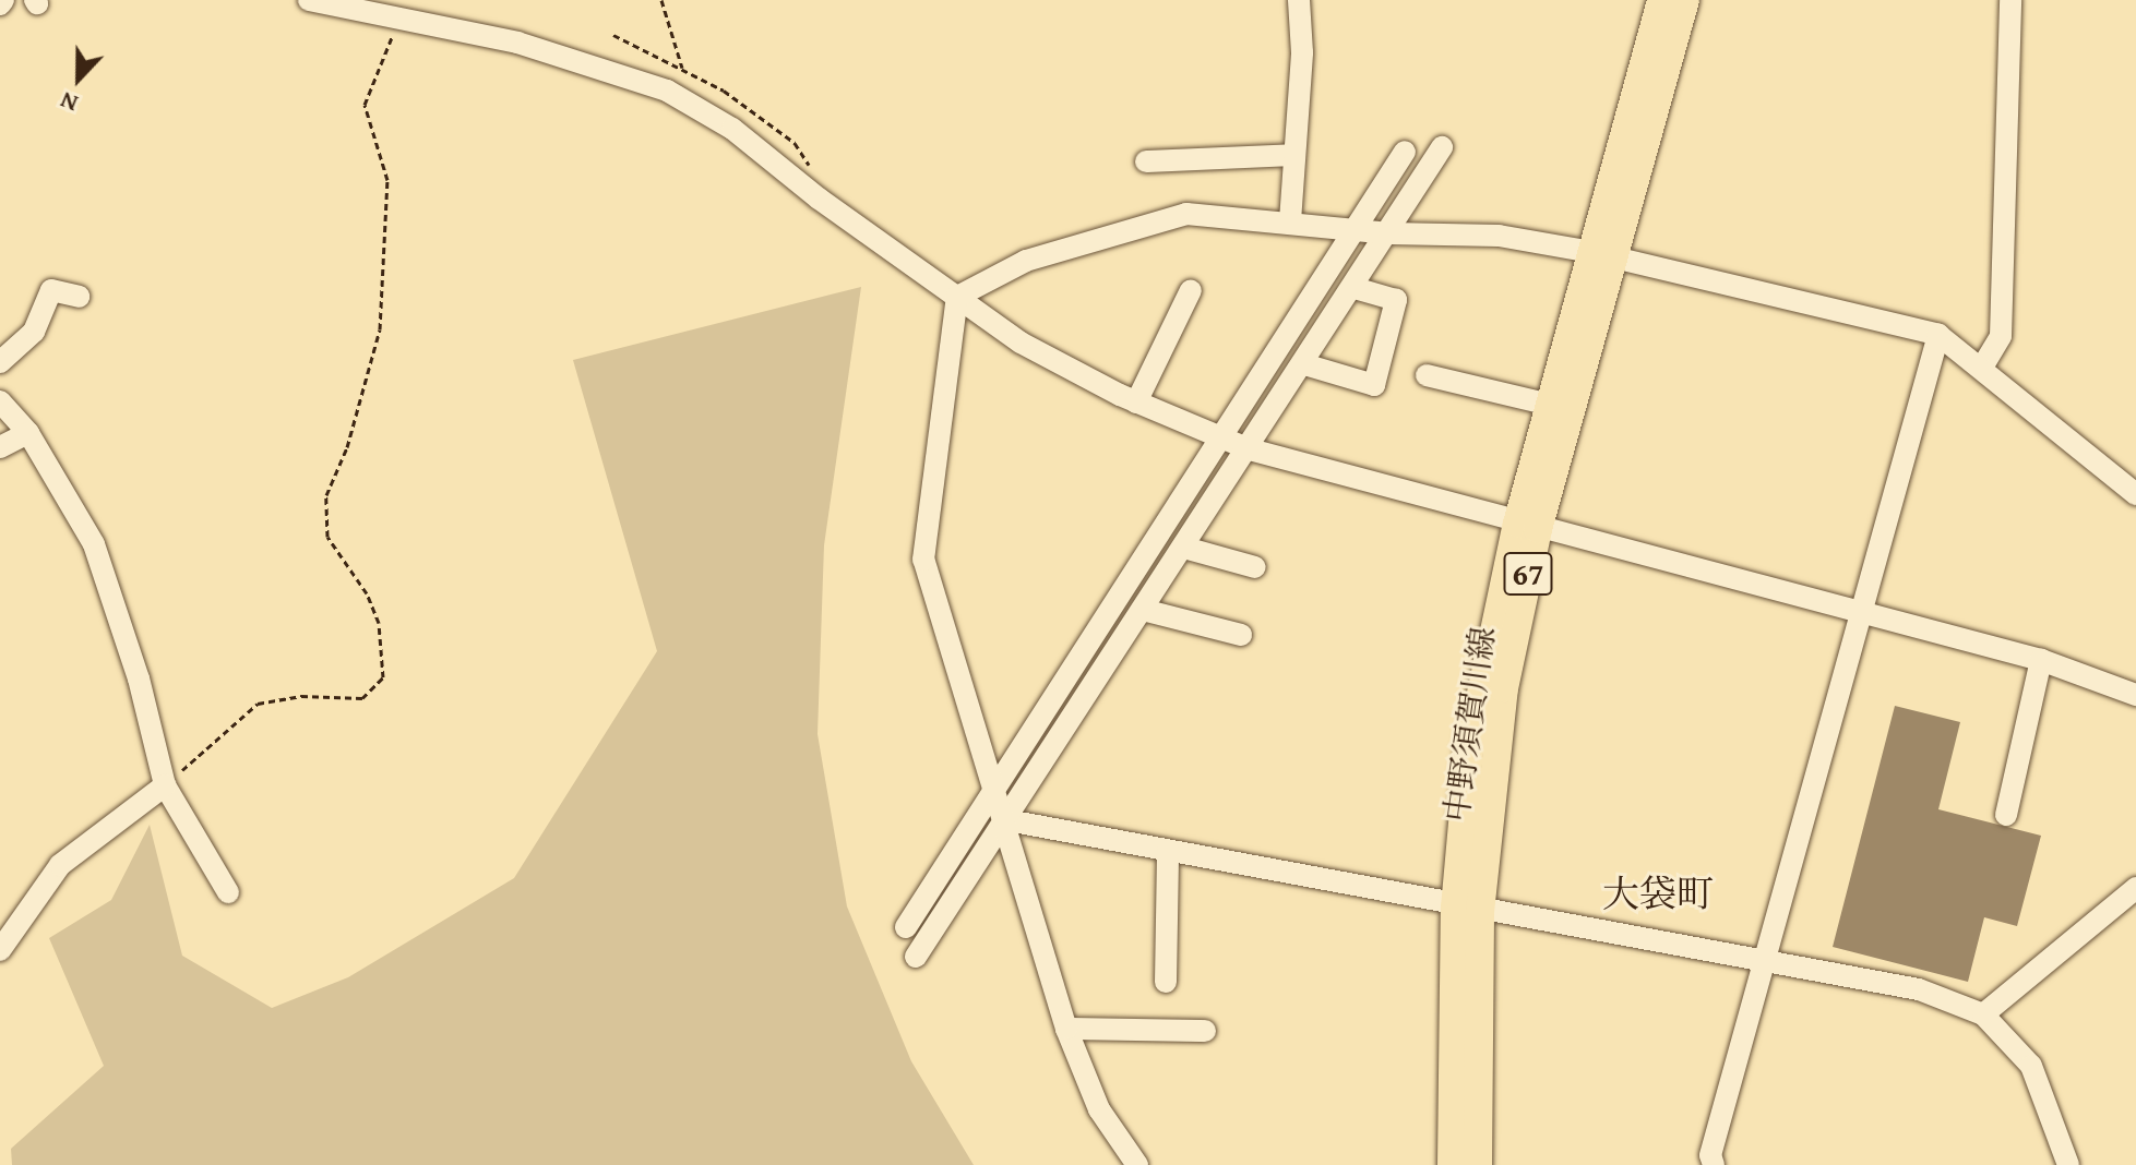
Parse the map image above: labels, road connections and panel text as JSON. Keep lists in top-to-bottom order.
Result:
{
  "streets": {
    "main road": ["67", "中野須賀川線"]
  },
  "districts": ["大袋町"],
  "north": "bottom"
}
